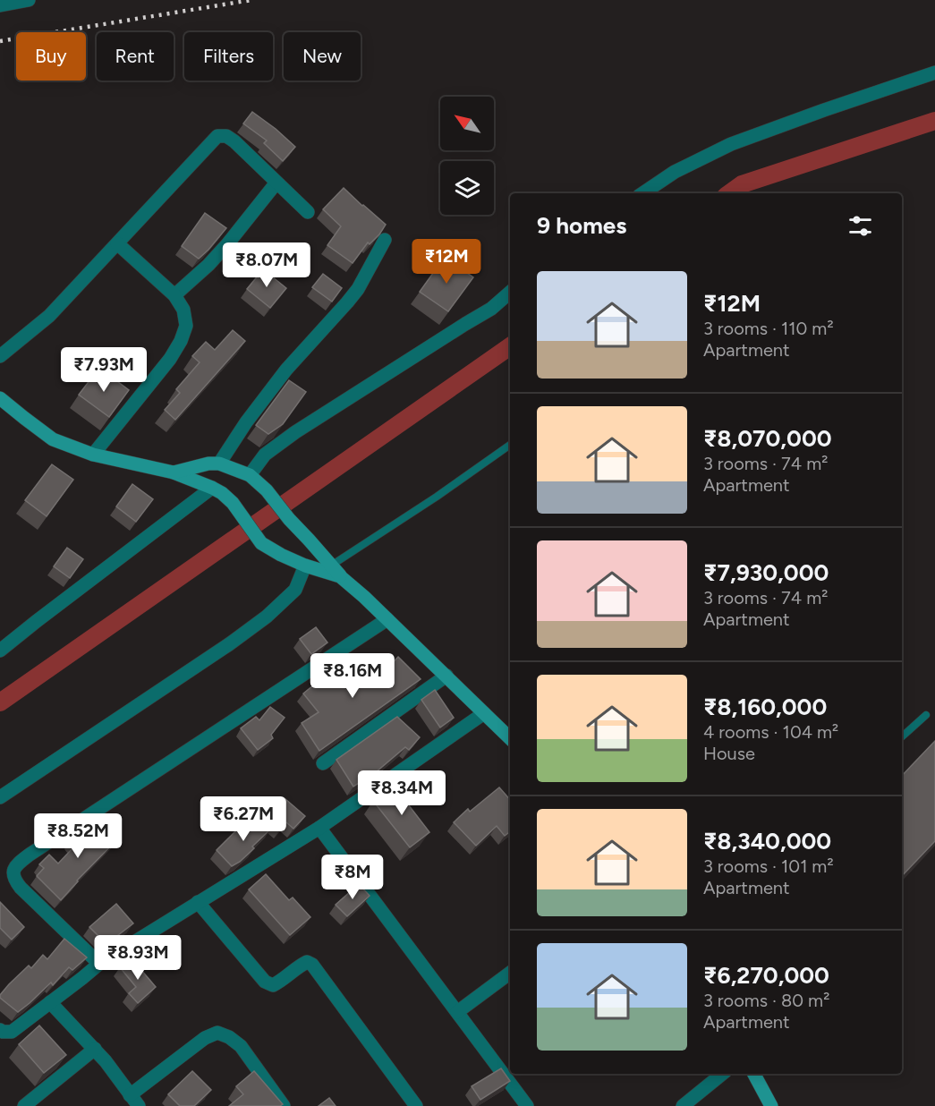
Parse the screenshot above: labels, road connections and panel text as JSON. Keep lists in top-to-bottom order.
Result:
{
  "north": "top left",
  "page": {
    "chip": [
      "Buy",
      "Rent",
      "Filters",
      "New"
    ],
    "heading": "9 homes",
    "price": [
      "₹12M",
      "₹8.07M",
      "₹7.93M",
      "₹8.16M",
      "₹8.34M",
      "₹6.27M",
      "₹8.52M",
      "₹8M",
      "₹8.93M"
    ],
    "list": [
      {
        "name": "₹12M",
        "note": "3 rooms · 110 m² · Apartment"
      },
      {
        "name": "₹8,070,000",
        "note": "3 rooms · 74 m² · Apartment"
      },
      {
        "name": "₹7,930,000",
        "note": "3 rooms · 74 m² · Apartment"
      },
      {
        "name": "₹8,160,000",
        "note": "4 rooms · 104 m² · House"
      },
      {
        "name": "₹8,340,000",
        "note": "3 rooms · 101 m² · Apartment"
      },
      {
        "name": "₹6,270,000",
        "note": "3 rooms · 80 m² · Apartment"
      }
    ]
  }
}
